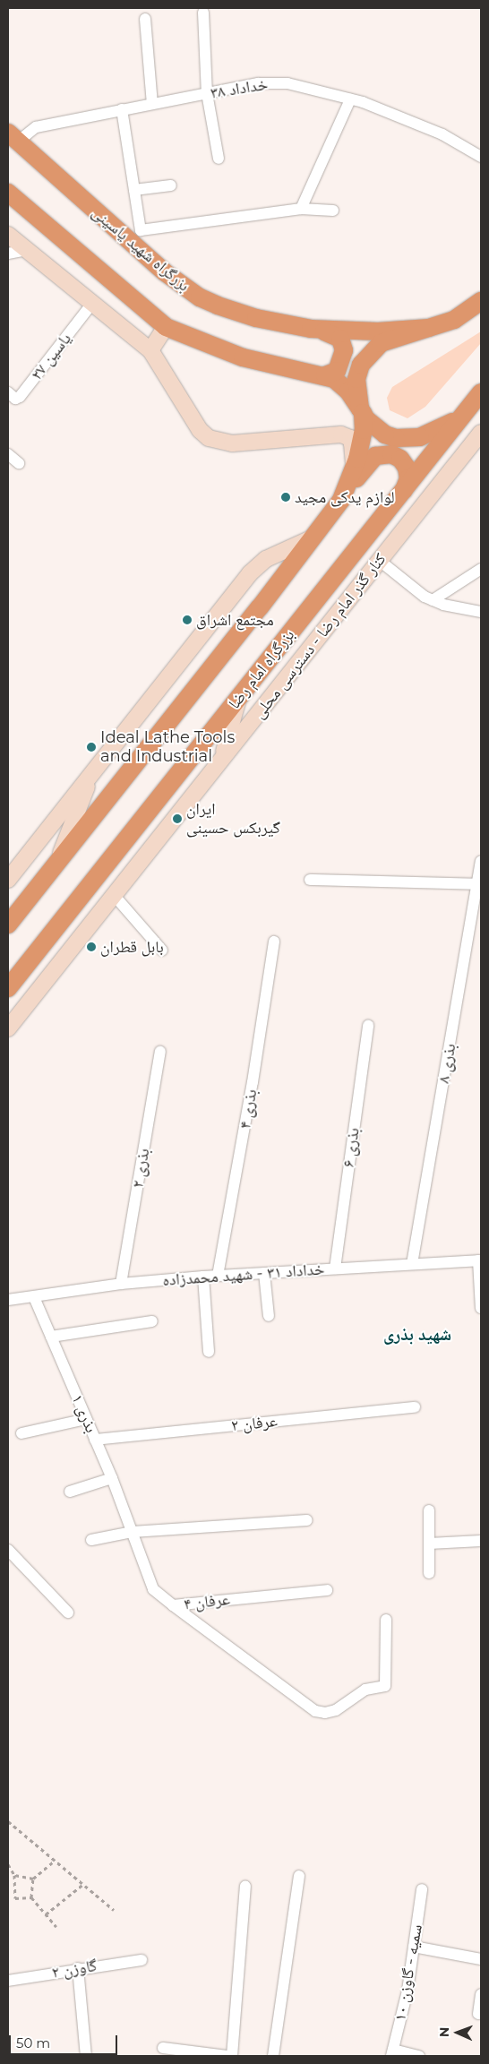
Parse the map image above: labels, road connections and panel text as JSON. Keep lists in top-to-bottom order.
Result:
{
  "streets": {
    "highway": ["بزرگراه شهید یاسینی", "بزرگراه امام رضا"],
    "main road": ["کنار گذر امام رضا - دسترسی محلی"],
    "street": [
      "خداداد ۳۸",
      "یاسین ۲۷",
      "بذری ۸",
      "بذری ۴",
      "بذری ۶",
      "بذری ۲",
      "خداداد ۳۱ - شهید محمدزاده",
      "بذری ۱",
      "عرفان ۲",
      "عرفان ۴",
      "گاوزن ۲",
      "سمیه - گاوزن ۱۰"
    ]
  },
  "crossings": [
    ["خداداد ۳۸", "بزرگراه شهید یاسینی"],
    ["بذری ۸", "خداداد ۳۱ - شهید محمدزاده"],
    ["بذری ۴", "خداداد ۳۱ - شهید محمدزاده"],
    ["بذری ۶", "خداداد ۳۱ - شهید محمدزاده"],
    ["بذری ۲", "خداداد ۳۱ - شهید محمدزاده"],
    ["خداداد ۳۱ - شهید محمدزاده", "بذری ۱"],
    ["بذری ۱", "عرفان ۲"],
    ["بذری ۱", "عرفان ۴"]
  ],
  "districts": ["شهید بذری"],
  "places": [
    "لوازم یدکی مجید",
    "مجتمع اشراق",
    "Ideal Lathe Tools and Industrial",
    "ایران گیربکس حسینی",
    "بابل قطران"
  ],
  "scale_bar": "50 m",
  "north": "left"
}
